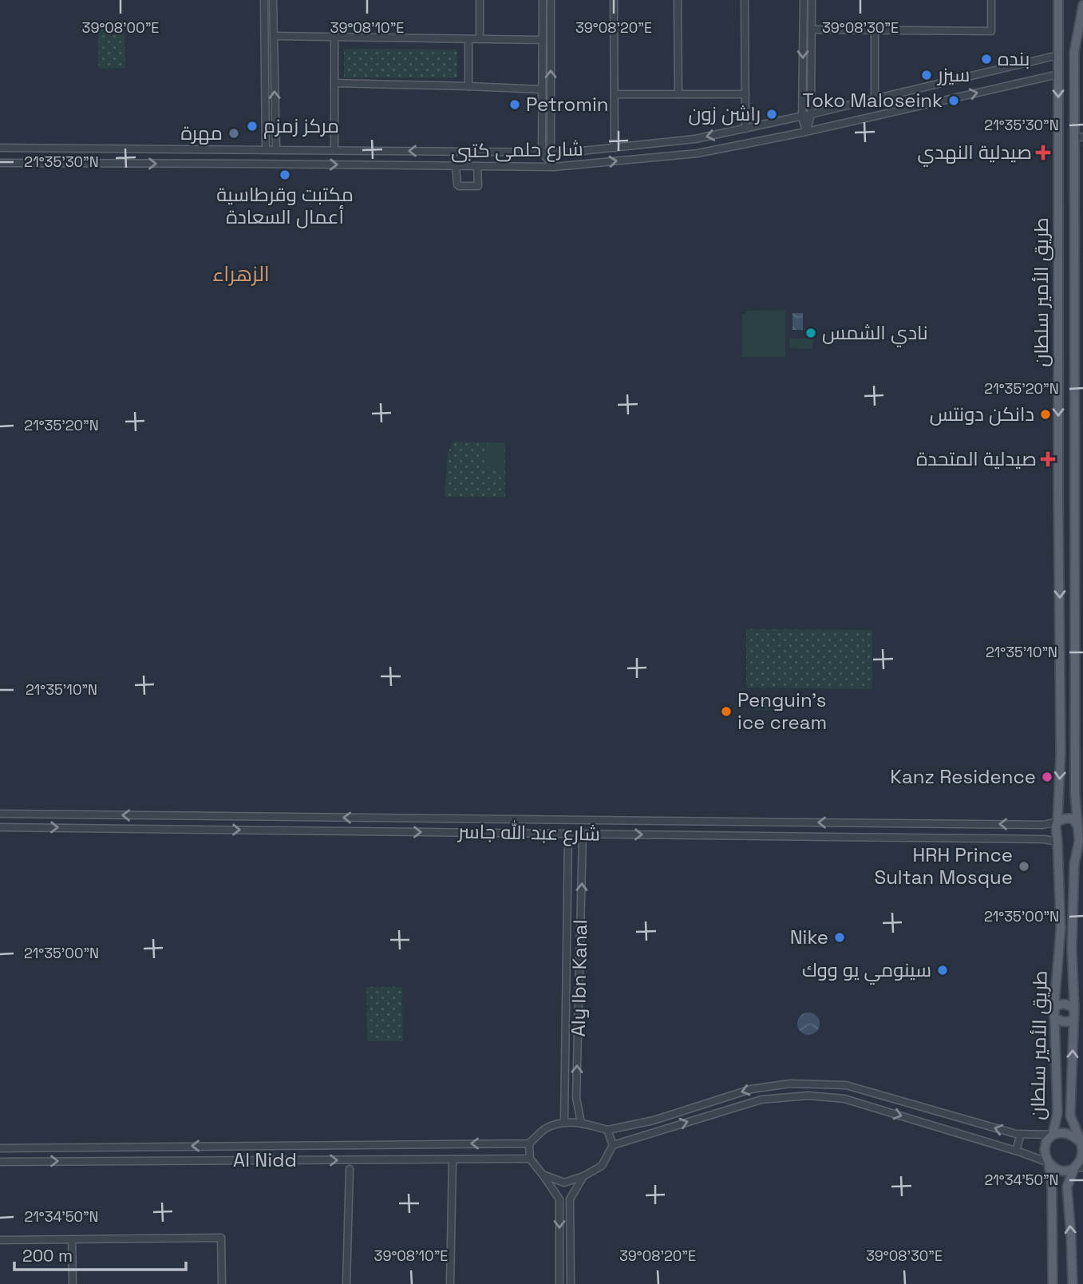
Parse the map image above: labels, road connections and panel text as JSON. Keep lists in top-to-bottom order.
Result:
{
  "streets": {
    "main road": ["طريق الأمير سلطان"],
    "street": [
      "شارع حلمى كتبى",
      "شارع عبد الله جاسر",
      "Aly Ibn Kanal",
      "Al Nidd"
    ]
  },
  "crossings": [
    ["شارع حلمى كتبى", "طريق الأمير سلطان"],
    ["طريق الأمير سلطان", "شارع عبد الله جاسر"],
    ["شارع عبد الله جاسر", "Aly Ibn Kanal"],
    ["Aly Ibn Kanal", "Al Nidd"]
  ],
  "districts": ["الزهراء"],
  "places": {
    "other": [
      "بنده",
      "سيزر",
      "Toko Maloseink",
      "Petromin",
      "راشن زون",
      "مركز زمزم",
      "مهرة",
      "مكتبت وقرطاسية أعمال السعادة",
      "نادي الشمس",
      "دانكن دونتس",
      "Penguin's ice cream",
      "Kanz Residence",
      "HRH Prince Sultan Mosque",
      "Nike",
      "سينومي يو ووك"
    ],
    "health": ["صيدلية النهدي", "صيدلية المتحدة"]
  },
  "scale_bar": "200 m",
  "coordinates": [
    "39°08'00\"E",
    "39°08'10\"E",
    "39°08'20\"E",
    "39°08'30\"E",
    "21°35'30\"N",
    "21°35'20\"N",
    "21°35'10\"N",
    "21°35'00\"N",
    "21°34'50\"N"
  ]
}
